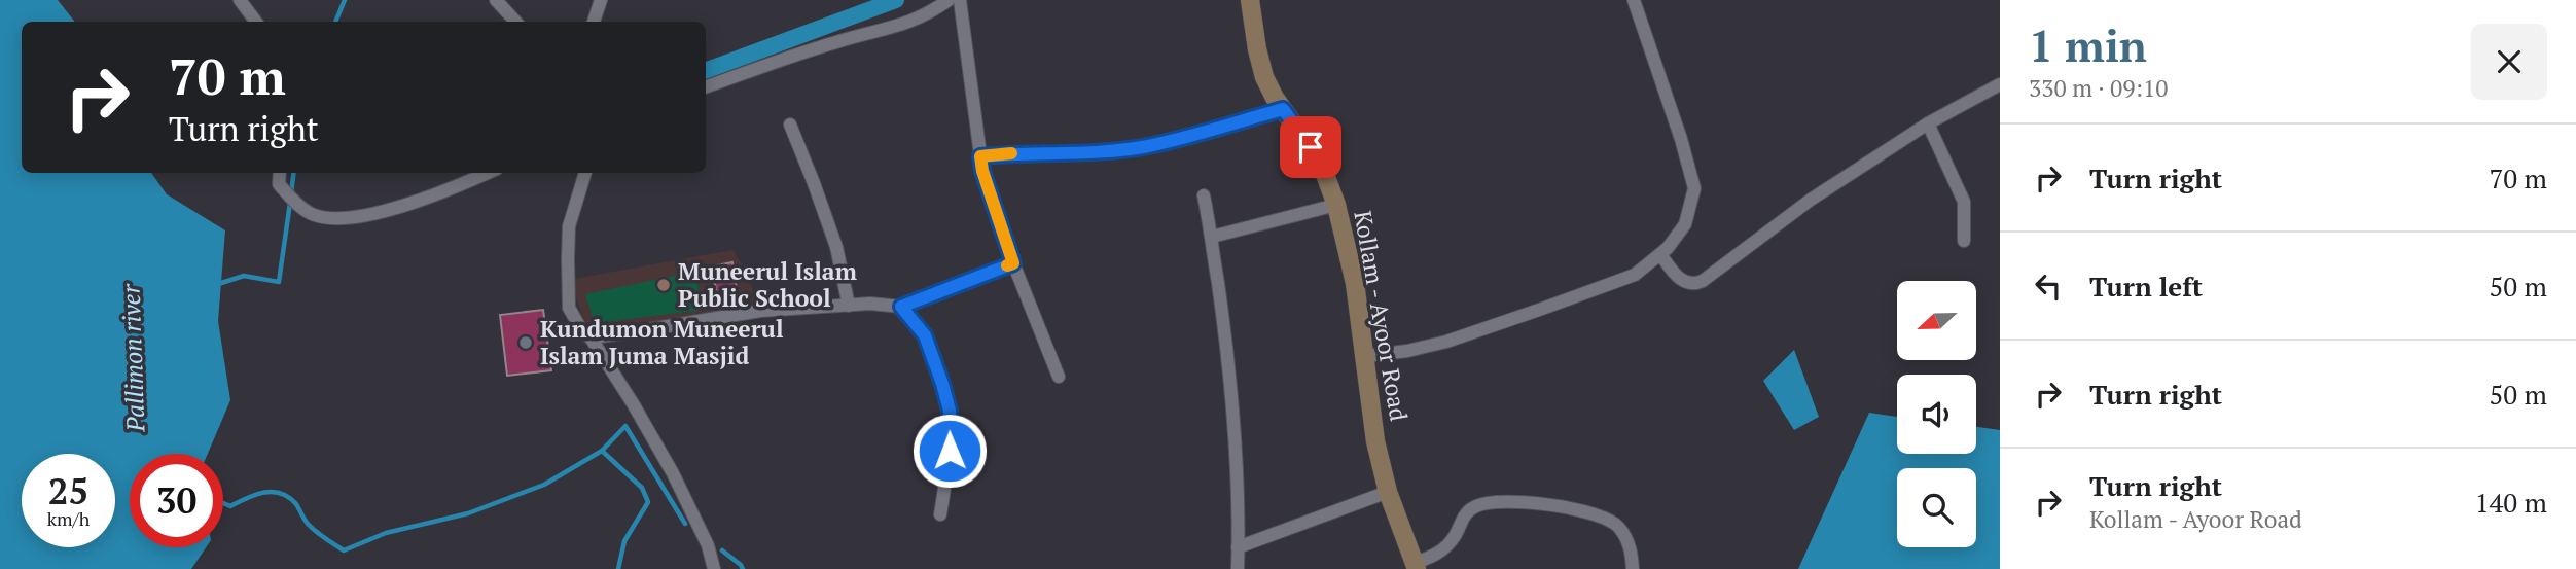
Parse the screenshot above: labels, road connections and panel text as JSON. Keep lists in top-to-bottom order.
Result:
{
  "streets": {
    "main road": ["Kollam - Ayoor Road"]
  },
  "water": ["Pallimon river"],
  "places": ["Muneerul Islam Public School", "Kundumon Muneerul Islam Juma Masjid"],
  "north": "left",
  "page": {
    "heading": ["1 min", "330 m · 09:10"],
    "turn": ["70 m", "Turn right"],
    "list": [
      {
        "name": "Turn right",
        "value": "70 m"
      },
      {
        "name": "Turn left",
        "value": "50 m"
      },
      {
        "name": "Turn right",
        "value": "50 m"
      },
      {
        "name": "Turn right",
        "note": "Kollam - Ayoor Road",
        "value": "140 m"
      }
    ],
    "speed": "25 km/h",
    "limit": "30"
  }
}
